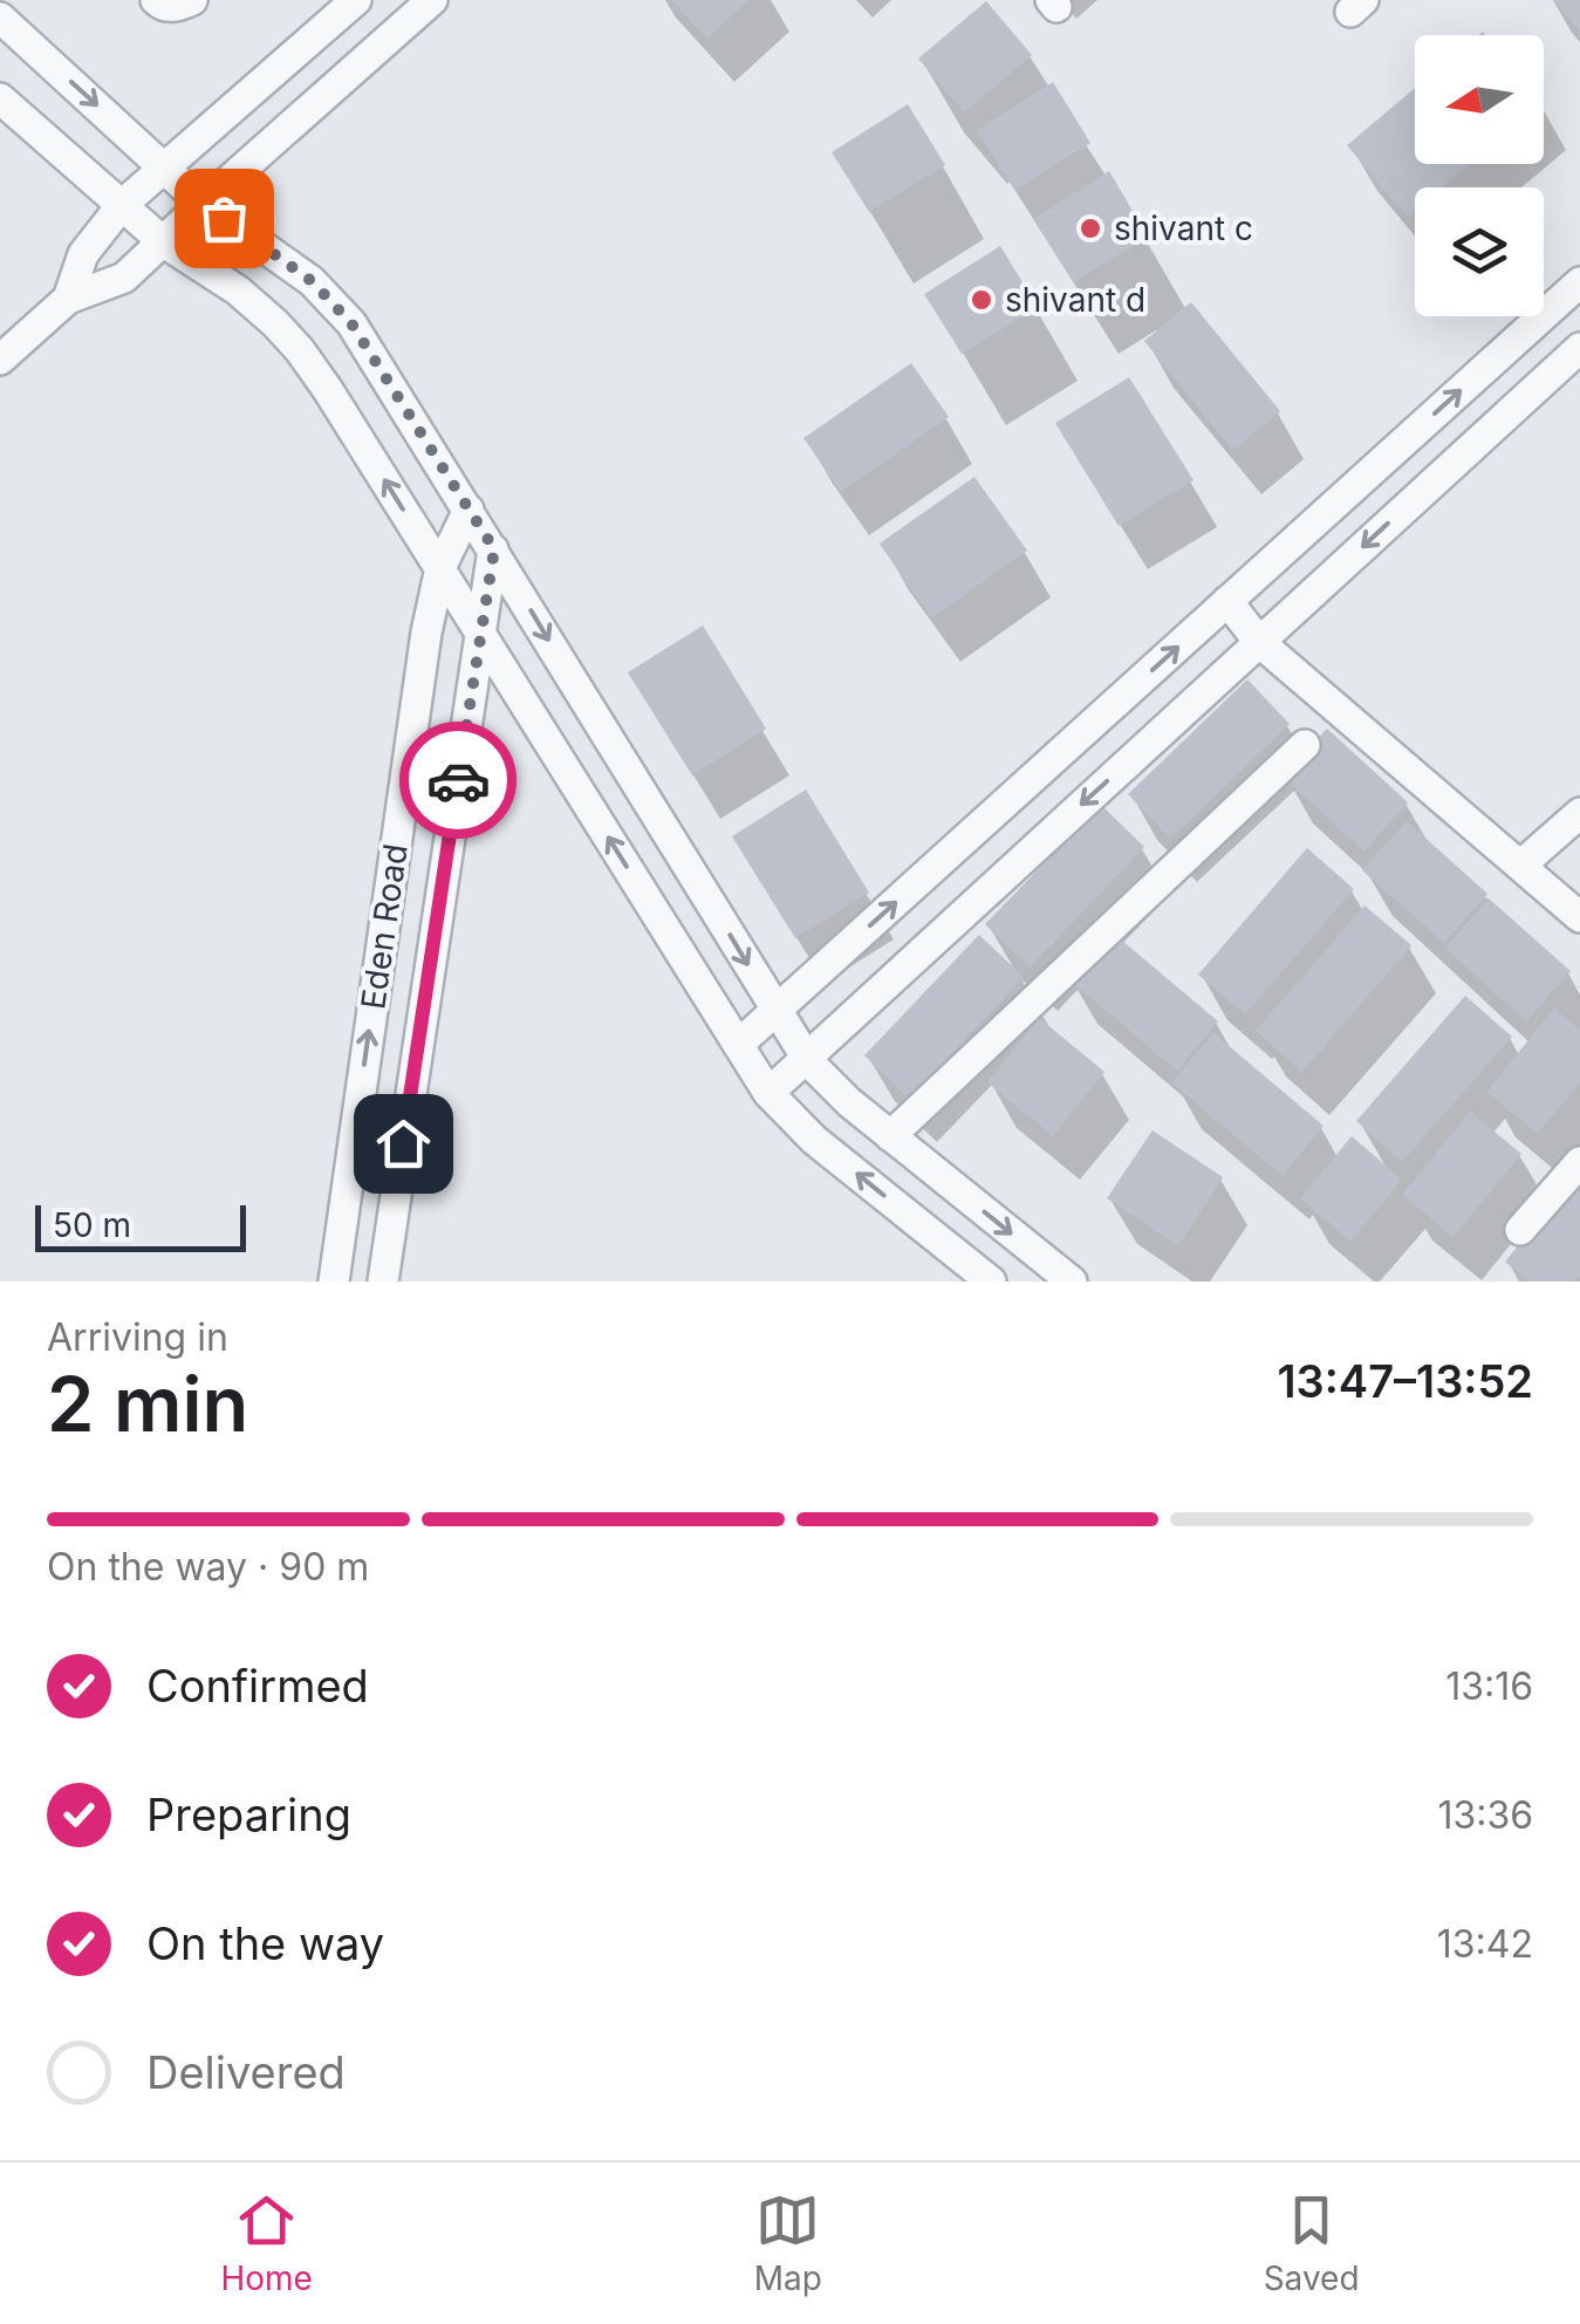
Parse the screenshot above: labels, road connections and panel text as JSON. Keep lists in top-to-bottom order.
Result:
{
  "streets": {
    "street": ["Eden Road"]
  },
  "places": ["shivant c", "shivant d"],
  "scale_bar": "50 m",
  "north": "left",
  "page": {
    "scale": "50 m",
    "heading": ["2 min", "Arriving in", "13:47–13:52"],
    "bar": "On the way · 90 m",
    "list": [
      ["Confirmed", "13:16"],
      ["Preparing", "13:36"],
      ["On the way", "13:42"],
      "Delivered"
    ],
    "tabs": ["Home", "Map", "Saved"]
  }
}
